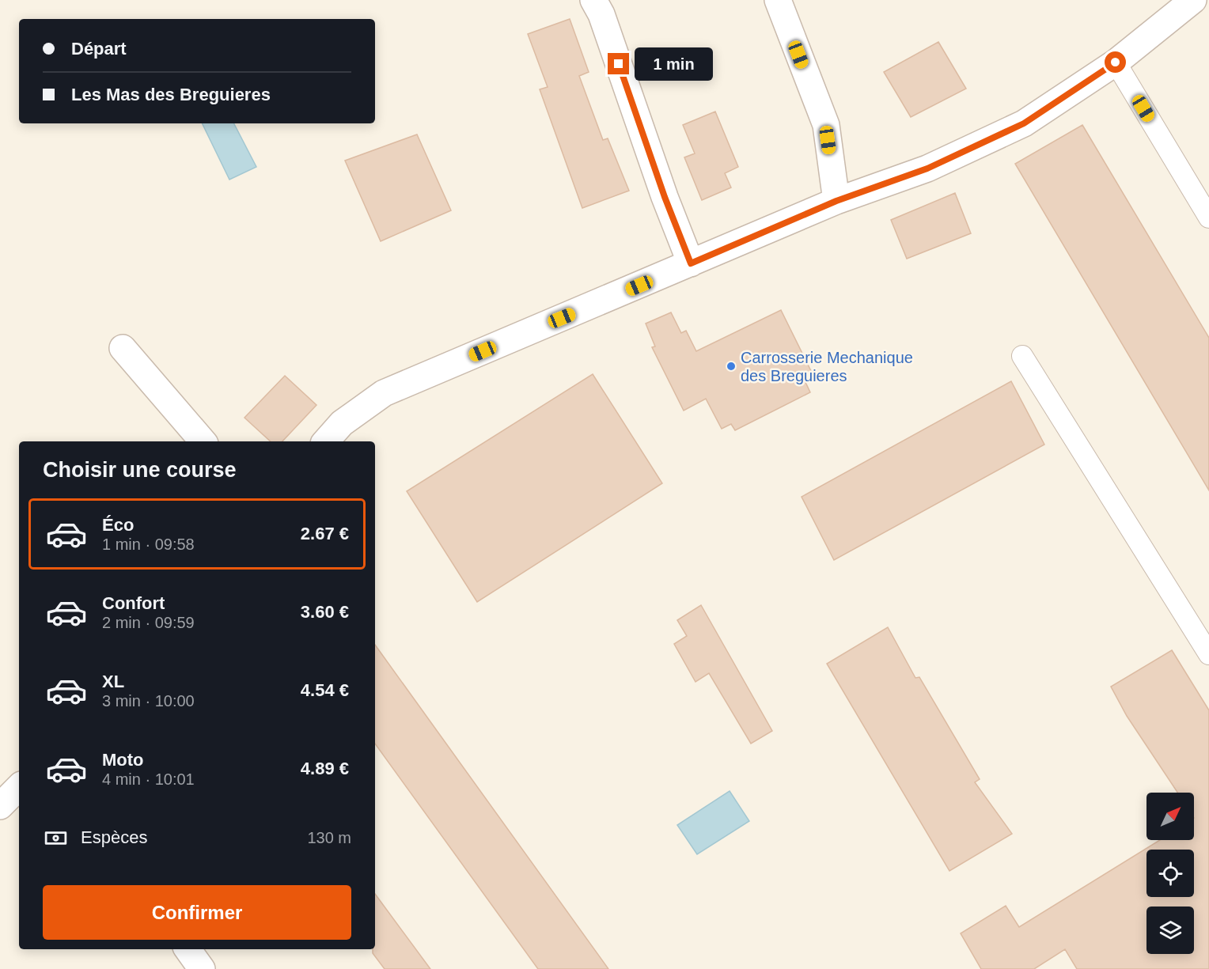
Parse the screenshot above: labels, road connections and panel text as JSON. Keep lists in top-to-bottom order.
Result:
{
  "places": ["Carrosserie Mechanique des Breguieres"],
  "north": "top right",
  "page": {
    "banner": ["Départ", "Les Mas des Breguieres"],
    "bubble": "1 min",
    "heading": "Choisir une course",
    "list": [
      {
        "name": "Éco",
        "note": "1 min · 09:58",
        "value": "2.67 €"
      },
      {
        "name": "Confort",
        "note": "2 min · 09:59",
        "value": "3.60 €"
      },
      {
        "name": "XL",
        "note": "3 min · 10:00",
        "value": "4.54 €"
      },
      {
        "name": "Moto",
        "note": "4 min · 10:01",
        "value": "4.89 €"
      }
    ],
    "pay": ["Espèces", "130 m"],
    "buttons": "Confirmer"
  }
}
